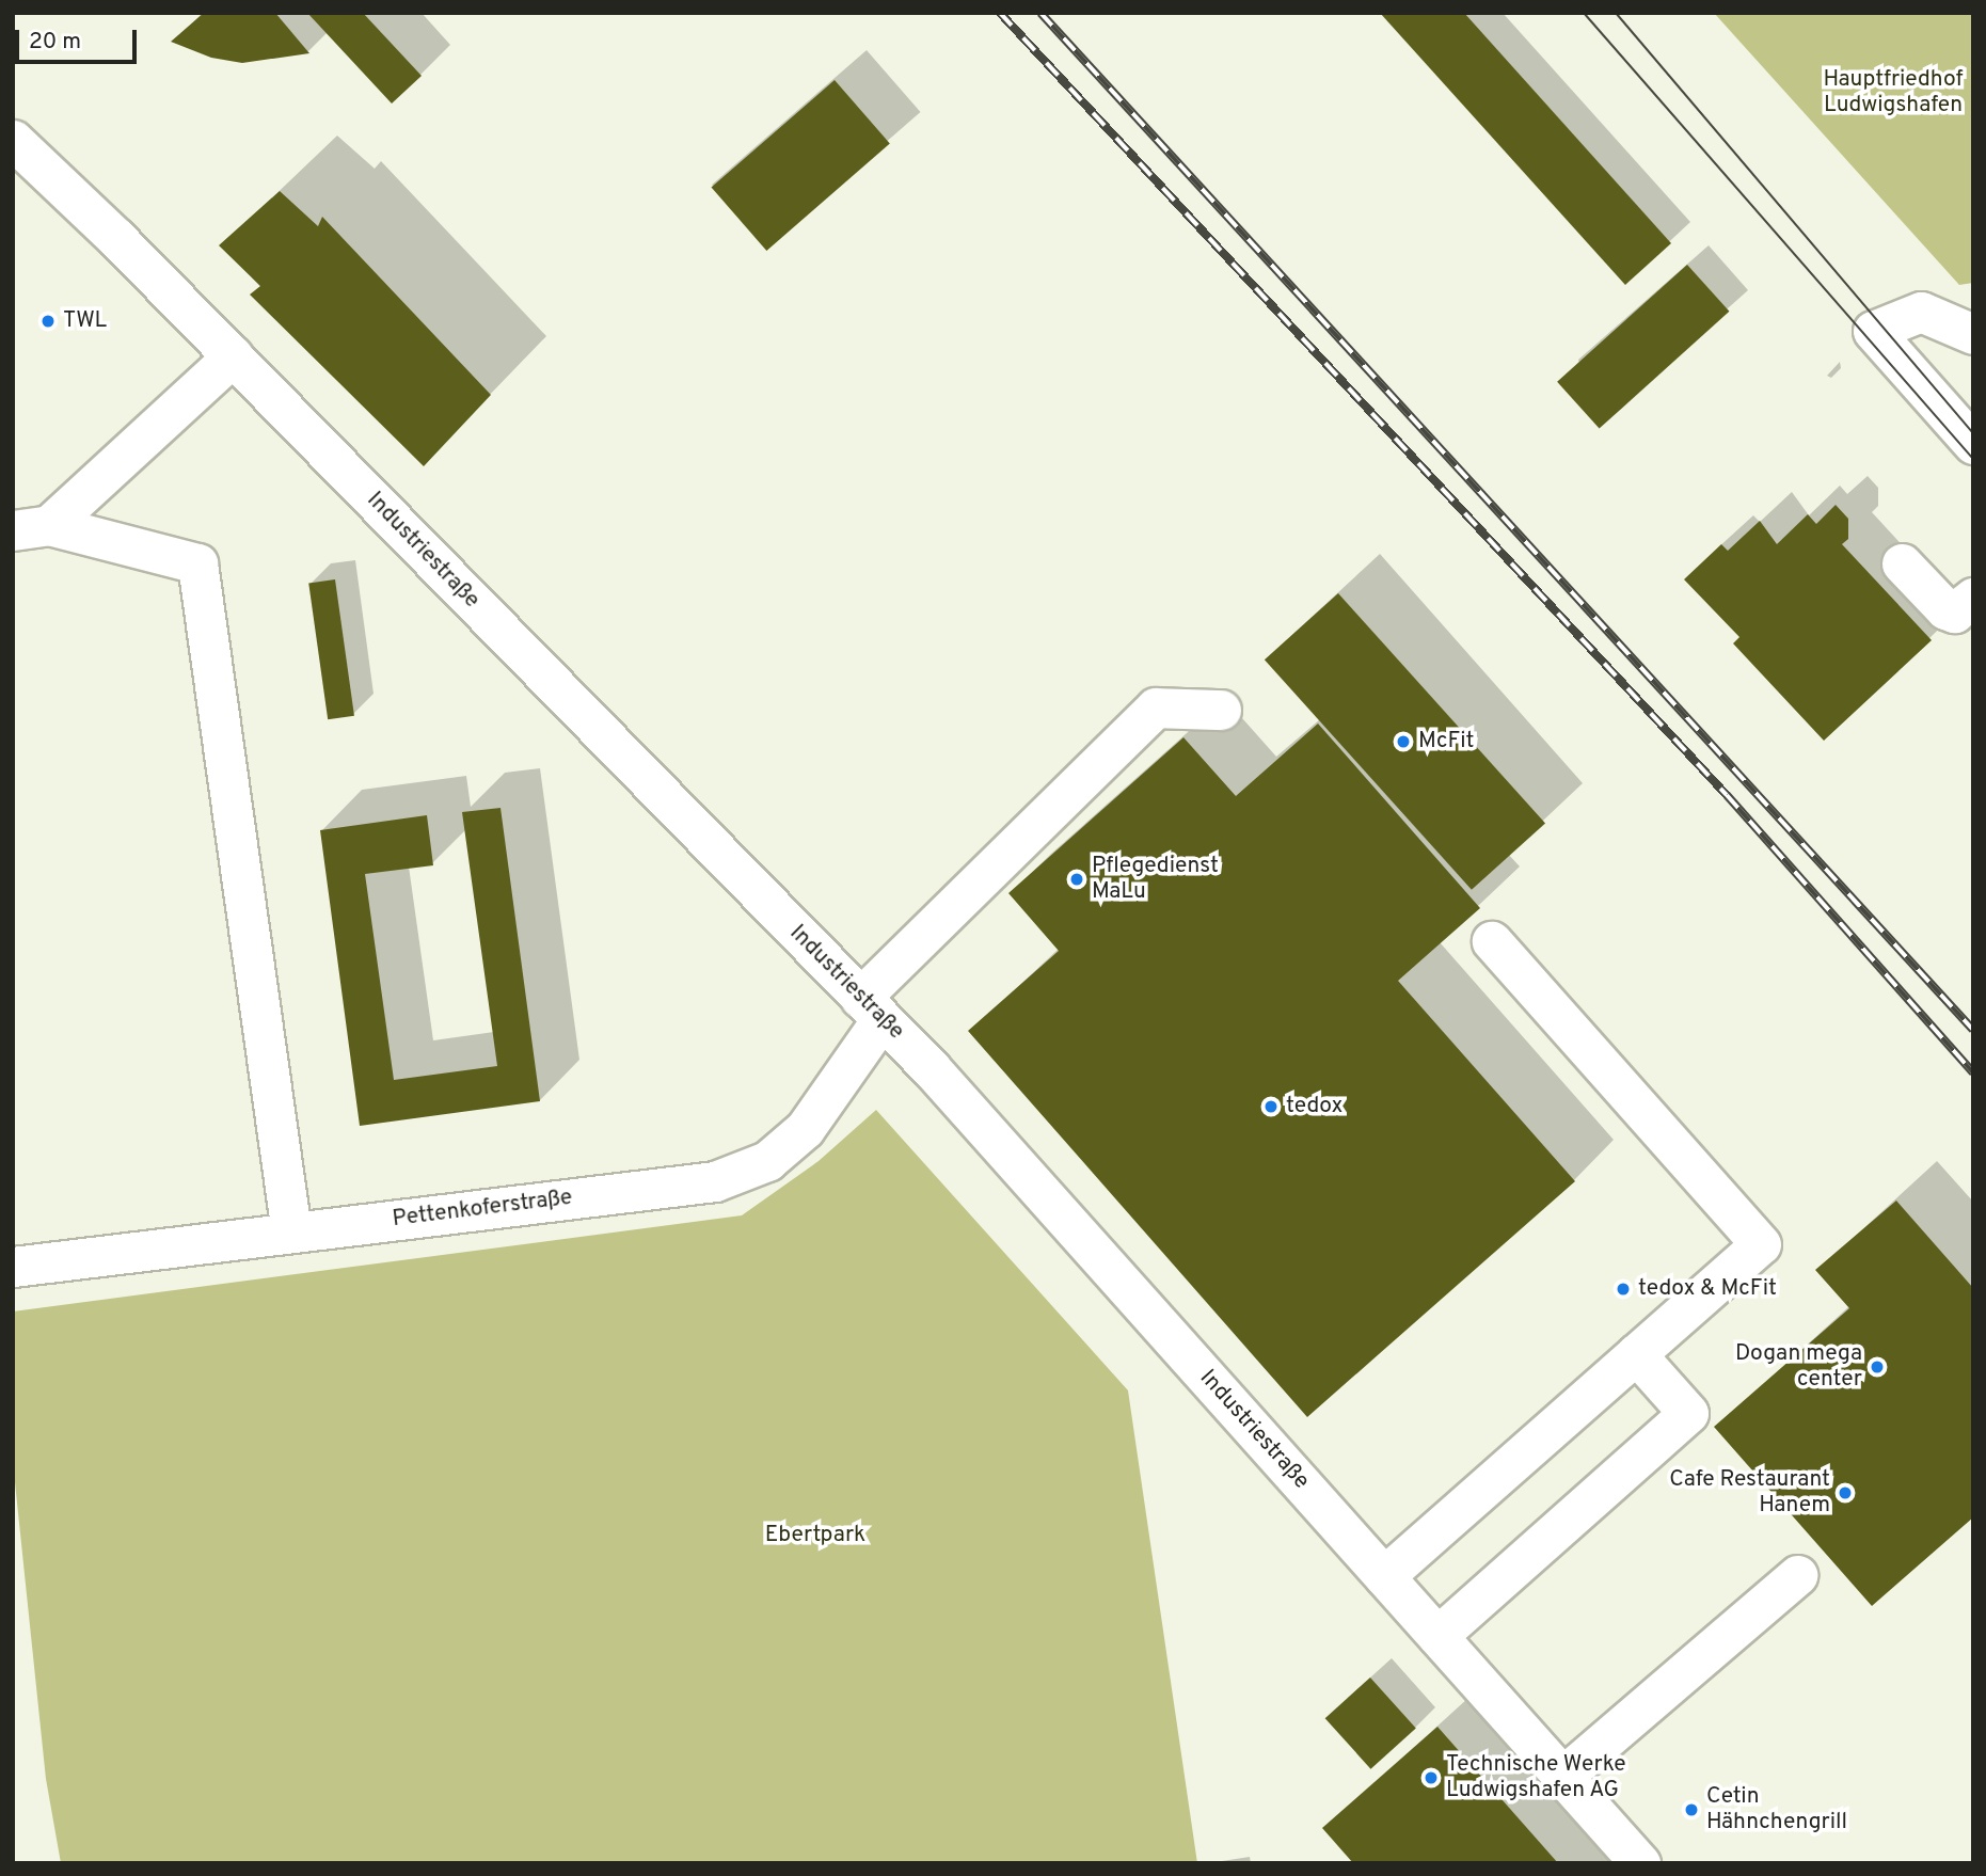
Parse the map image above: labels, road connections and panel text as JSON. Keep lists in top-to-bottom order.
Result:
{
  "streets": {
    "street": ["Industriestraße", "Pettenkoferstraße"]
  },
  "crossings": [
    ["Industriestraße", "Pettenkoferstraße"]
  ],
  "parks": ["Hauptfriedhof Ludwigshafen", "Ebertpark"],
  "places": [
    "TWL",
    "McFit",
    "Pflegedienst MaLu",
    "tedox",
    "tedox & McFit",
    "Dogan mega center",
    "Cafe Restaurant Hanem",
    "Technische Werke Ludwigshafen AG",
    "Cetin Hähnchengrill"
  ],
  "scale_bar": "20 m"
}
